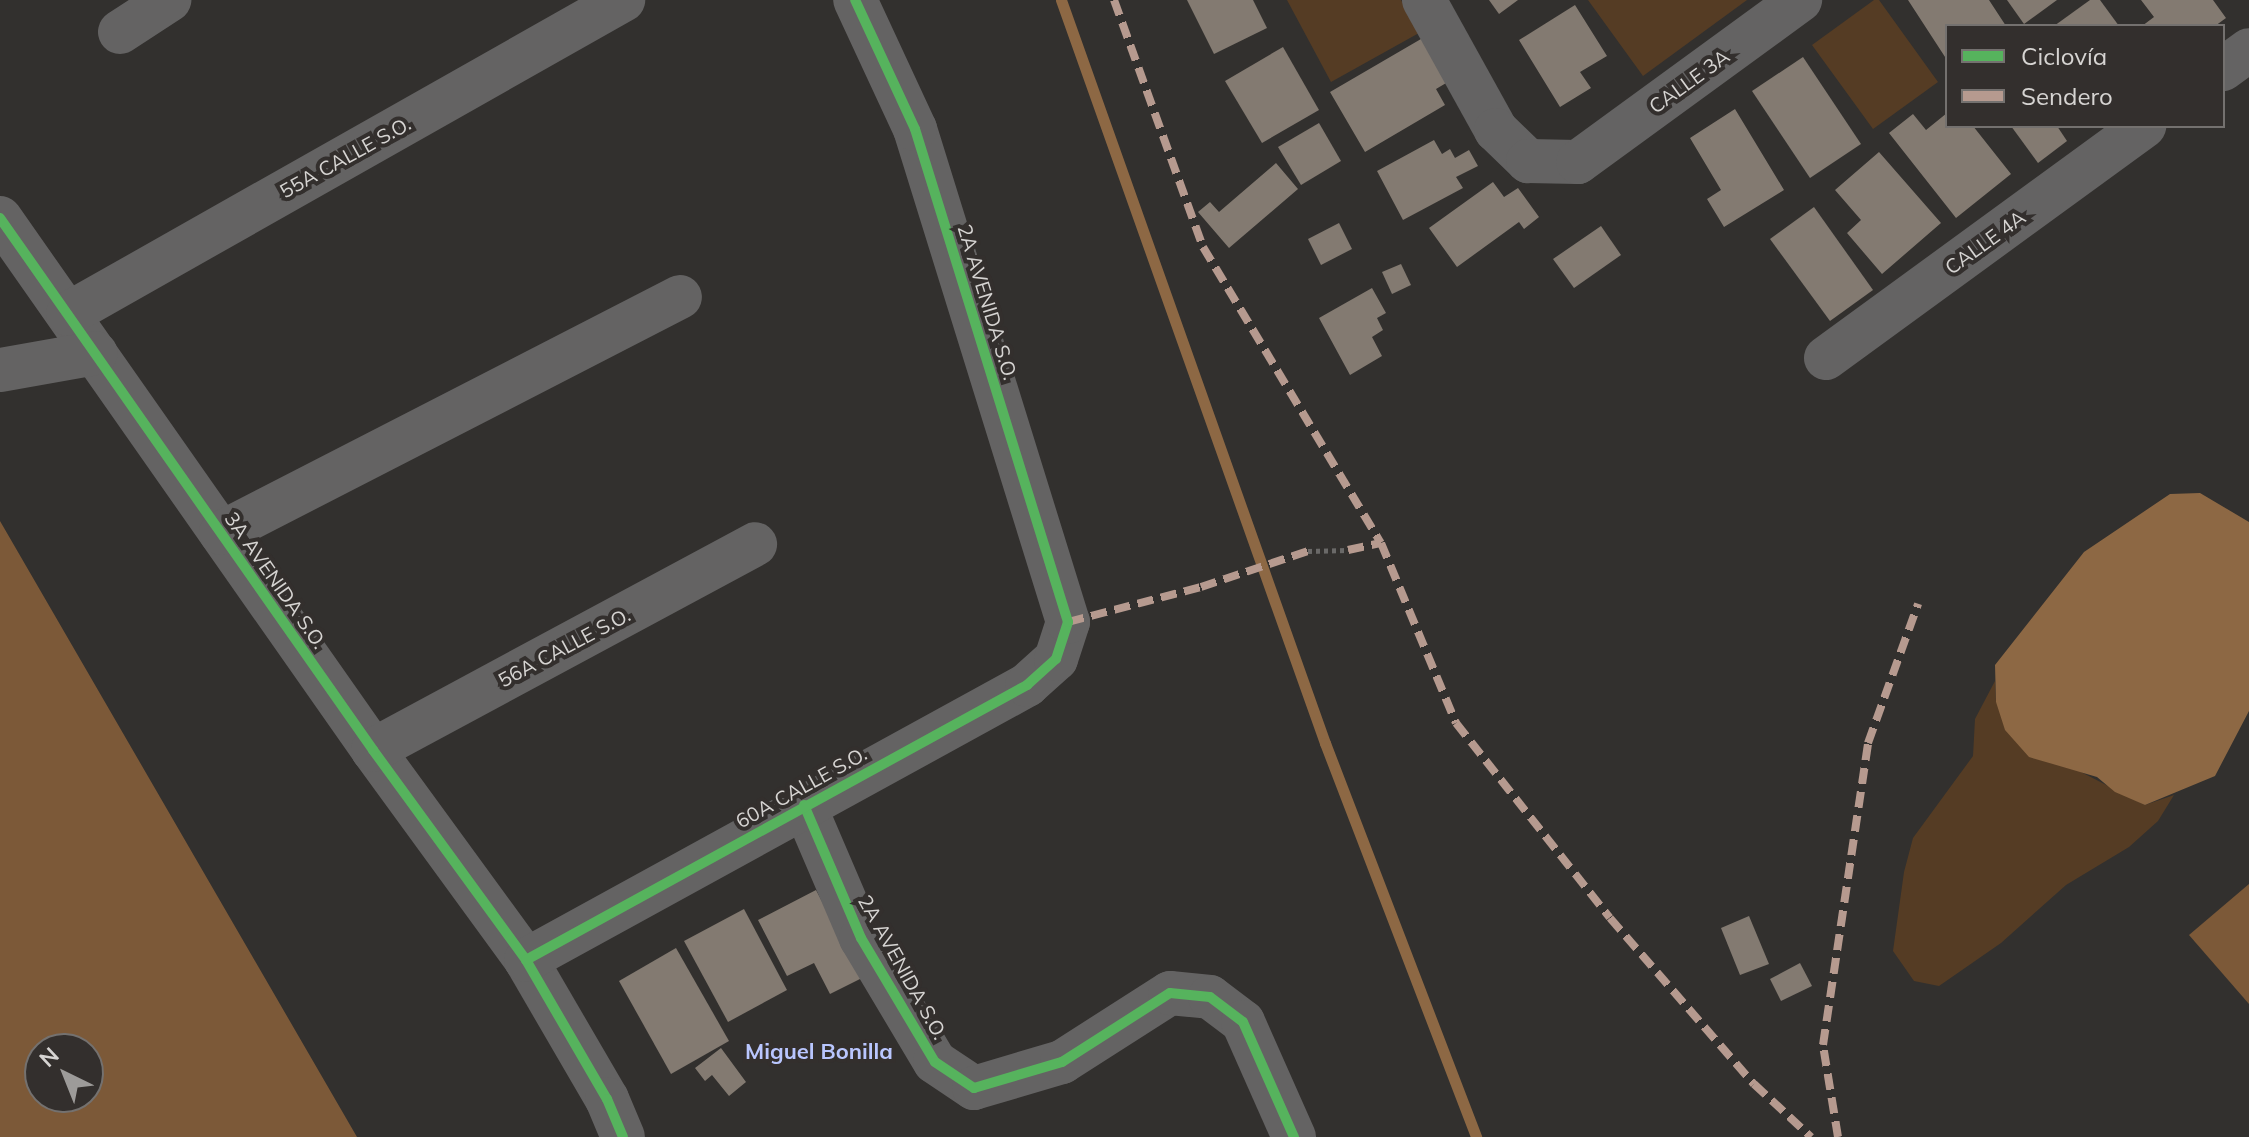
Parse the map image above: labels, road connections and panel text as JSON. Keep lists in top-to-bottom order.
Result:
{
  "streets": {
    "street": [
      "CALLE 3A",
      "55A CALLE S.O.",
      "CALLE 4A",
      "2A AVENIDA S.O.",
      "3A AVENIDA S.O.",
      "56A CALLE S.O.",
      "60A CALLE S.O."
    ]
  },
  "crossings": [
    ["55A CALLE S.O.", "3A AVENIDA S.O."],
    ["2A AVENIDA S.O.", "60A CALLE S.O."],
    ["3A AVENIDA S.O.", "56A CALLE S.O."],
    ["3A AVENIDA S.O.", "60A CALLE S.O."]
  ],
  "districts": ["Miguel Bonilla"],
  "legend": ["Ciclovía", "Sendero"],
  "north": "top left"
}
